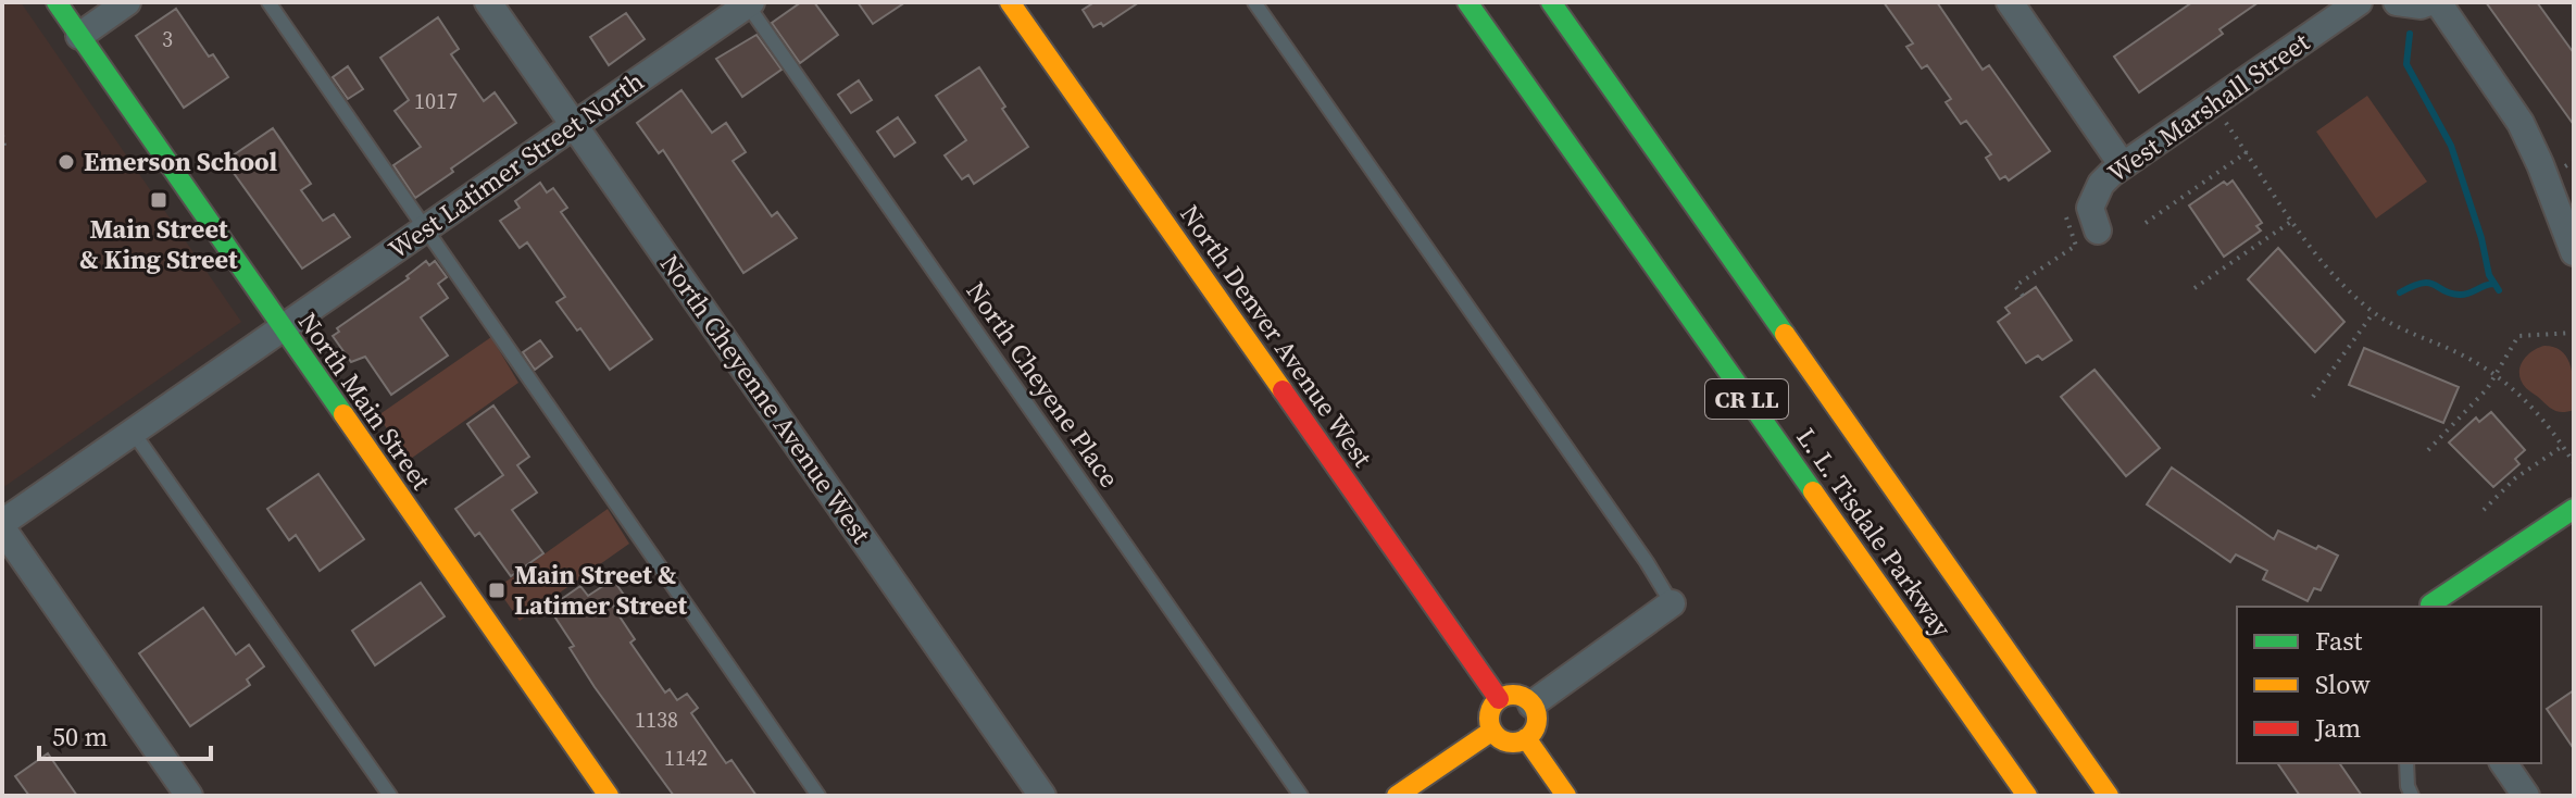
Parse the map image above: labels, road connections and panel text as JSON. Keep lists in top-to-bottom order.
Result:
{
  "streets": {
    "main road": [
      "North Denver Avenue West",
      "CR LL",
      "North Main Street",
      "L. L. Tisdale Parkway"
    ],
    "street": ["West Marshall Street", "West Latimer Street North", "North Cheyenne Avenue West"],
    "lane": ["North Cheyene Place"]
  },
  "crossings": [
    ["West Latimer Street North", "North Cheyene Place"],
    ["West Latimer Street North", "North Cheyenne Avenue West"],
    ["West Latimer Street North", "North Main Street"]
  ],
  "places": {
    "other": ["Emerson School"],
    "transit": ["Main Street & King Street", "Main Street & Latimer Street"]
  },
  "house_numbers": [
    "3",
    "1017",
    "1138",
    "1142"
  ],
  "legend": ["Fast", "Slow", "Jam"],
  "scale_bar": "50 m"
}
